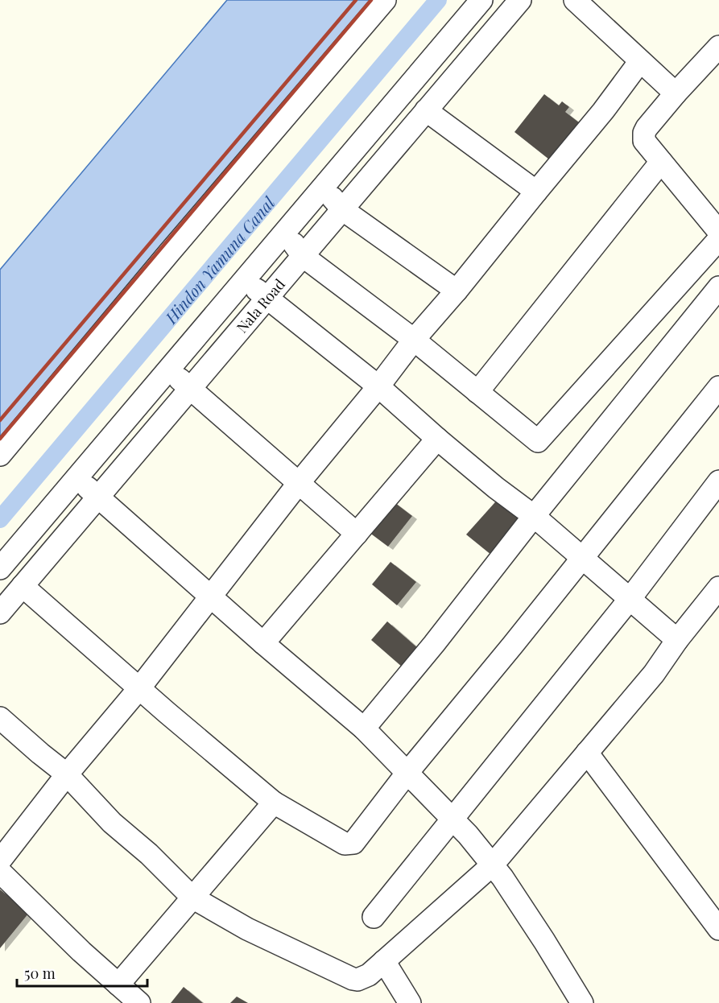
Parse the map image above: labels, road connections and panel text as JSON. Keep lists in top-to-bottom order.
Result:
{
  "streets": {
    "street": ["Nala Road"]
  },
  "water": ["Hindon Yamuna Canal"],
  "scale_bar": "50 m"
}
